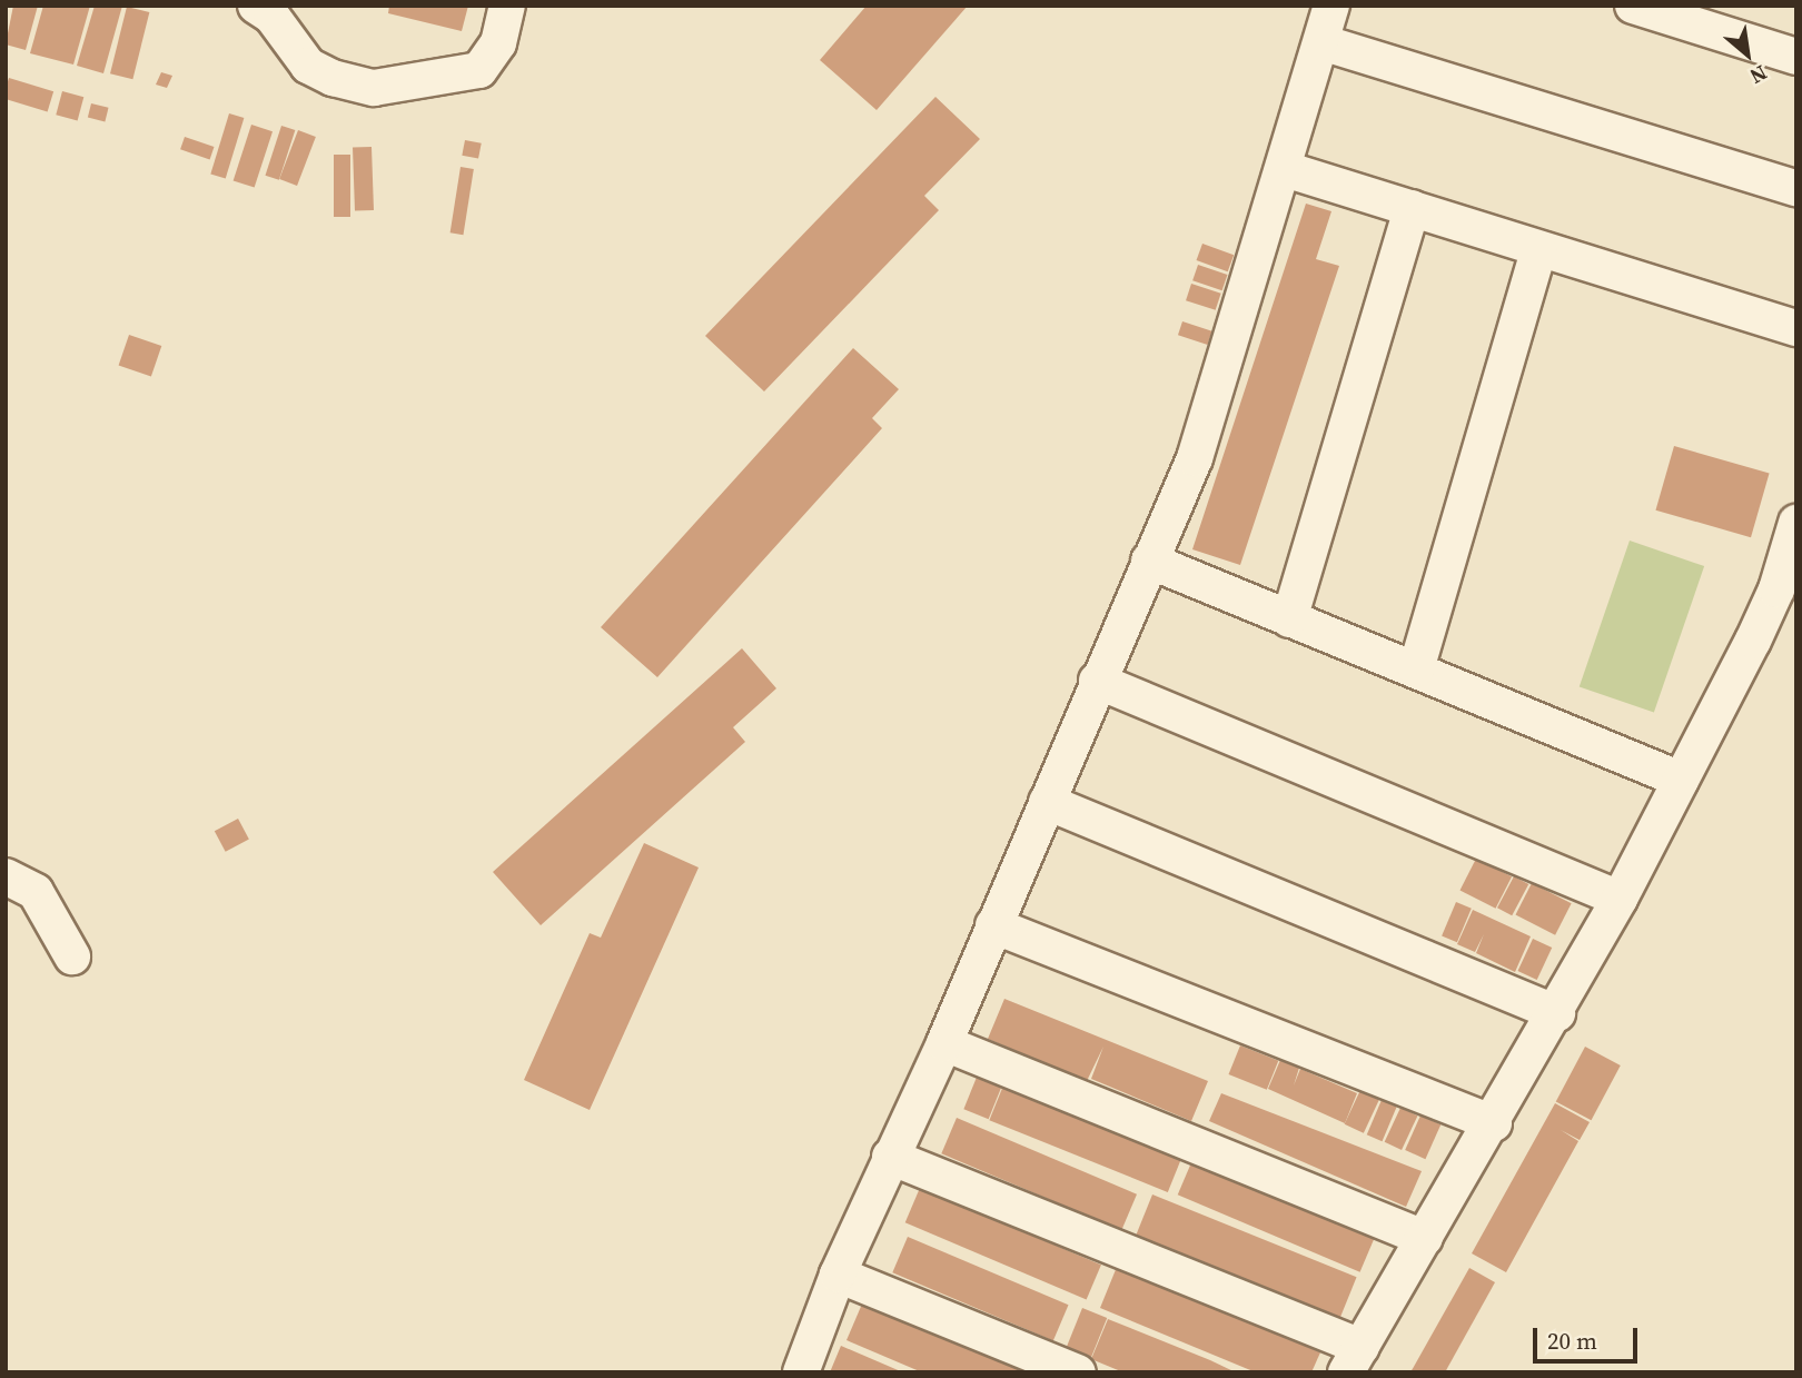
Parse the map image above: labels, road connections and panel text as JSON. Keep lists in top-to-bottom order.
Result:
{
  "scale_bar": "20 m",
  "north": "bottom right"
}
